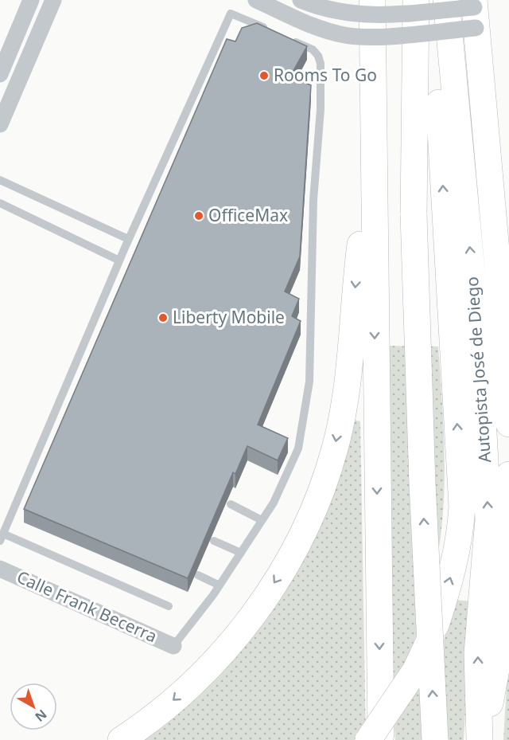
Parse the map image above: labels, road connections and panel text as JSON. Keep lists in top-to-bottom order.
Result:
{
  "streets": {
    "highway": ["Autopista José de Diego"],
    "street": ["Calle Frank Becerra"]
  },
  "places": ["Rooms To Go", "OfficeMax", "Liberty Mobile"],
  "north": "bottom right"
}
